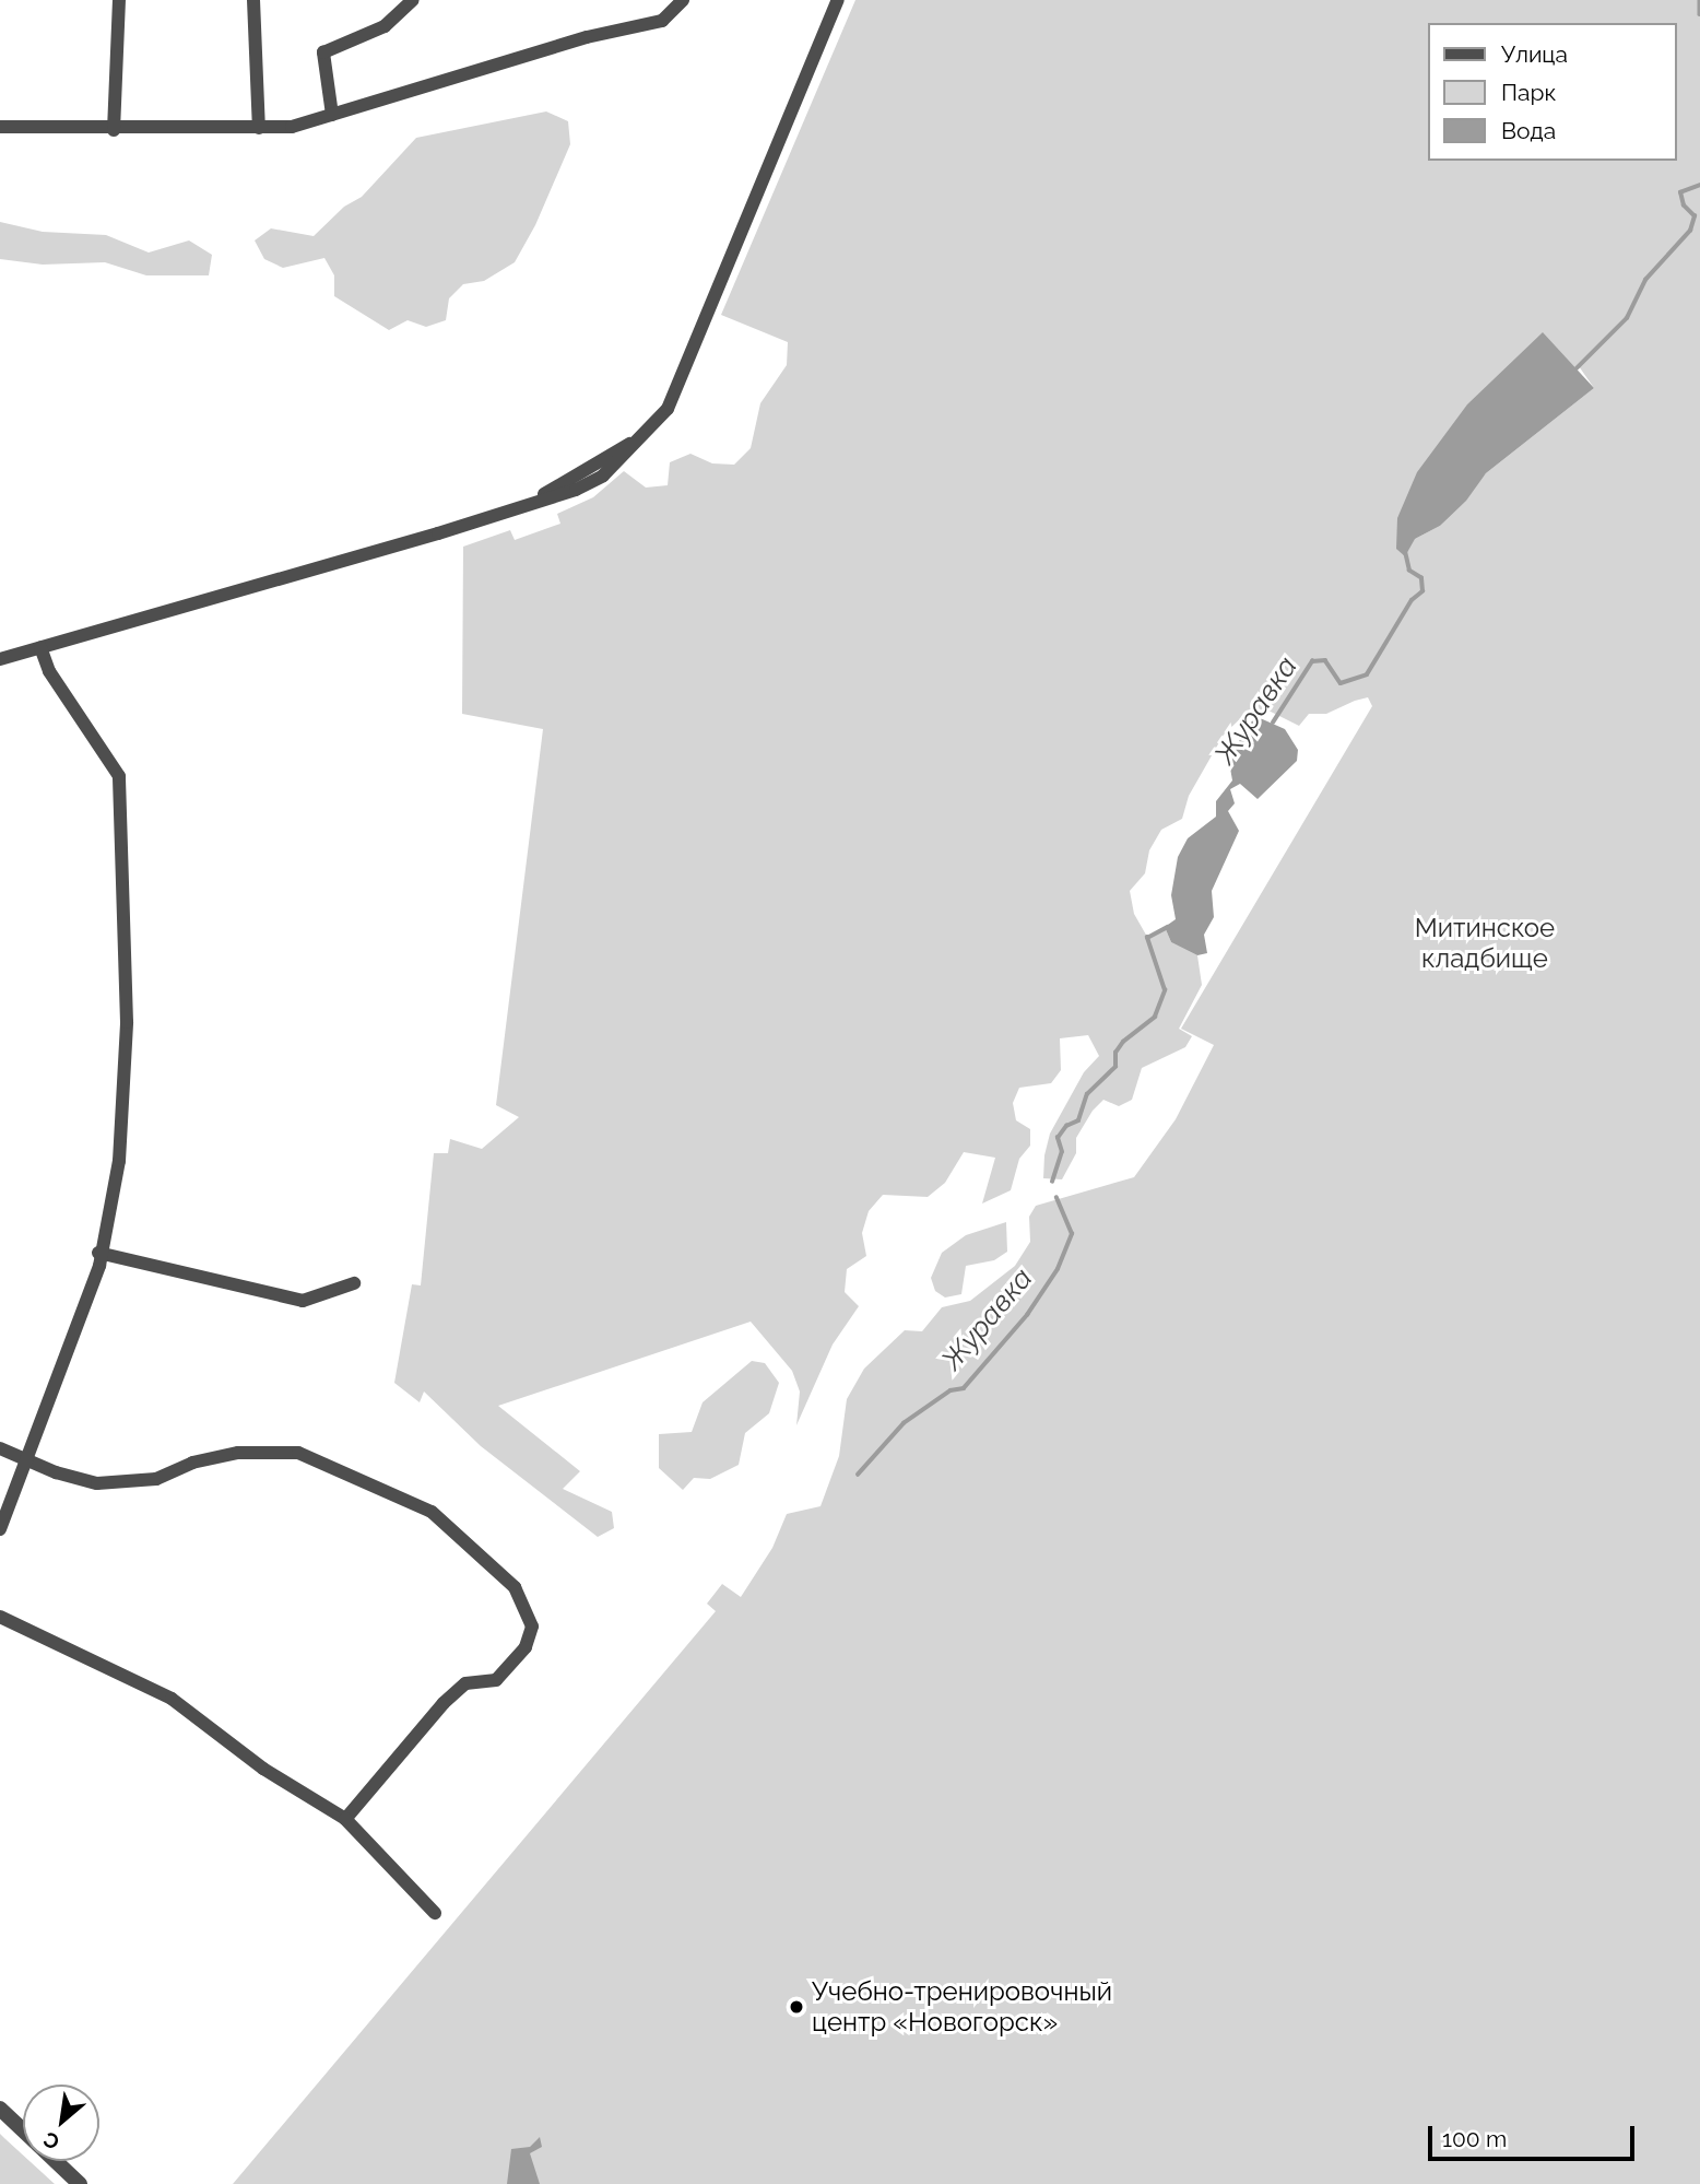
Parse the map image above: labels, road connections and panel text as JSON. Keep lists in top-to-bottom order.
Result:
{
  "water": ["Журавка"],
  "parks": ["Митинское кладбище"],
  "places": ["Учебно-тренировочный центр «Новогорск»"],
  "legend": ["Улица", "Парк", "Вода"],
  "scale_bar": "100 m",
  "north": "bottom left"
}
